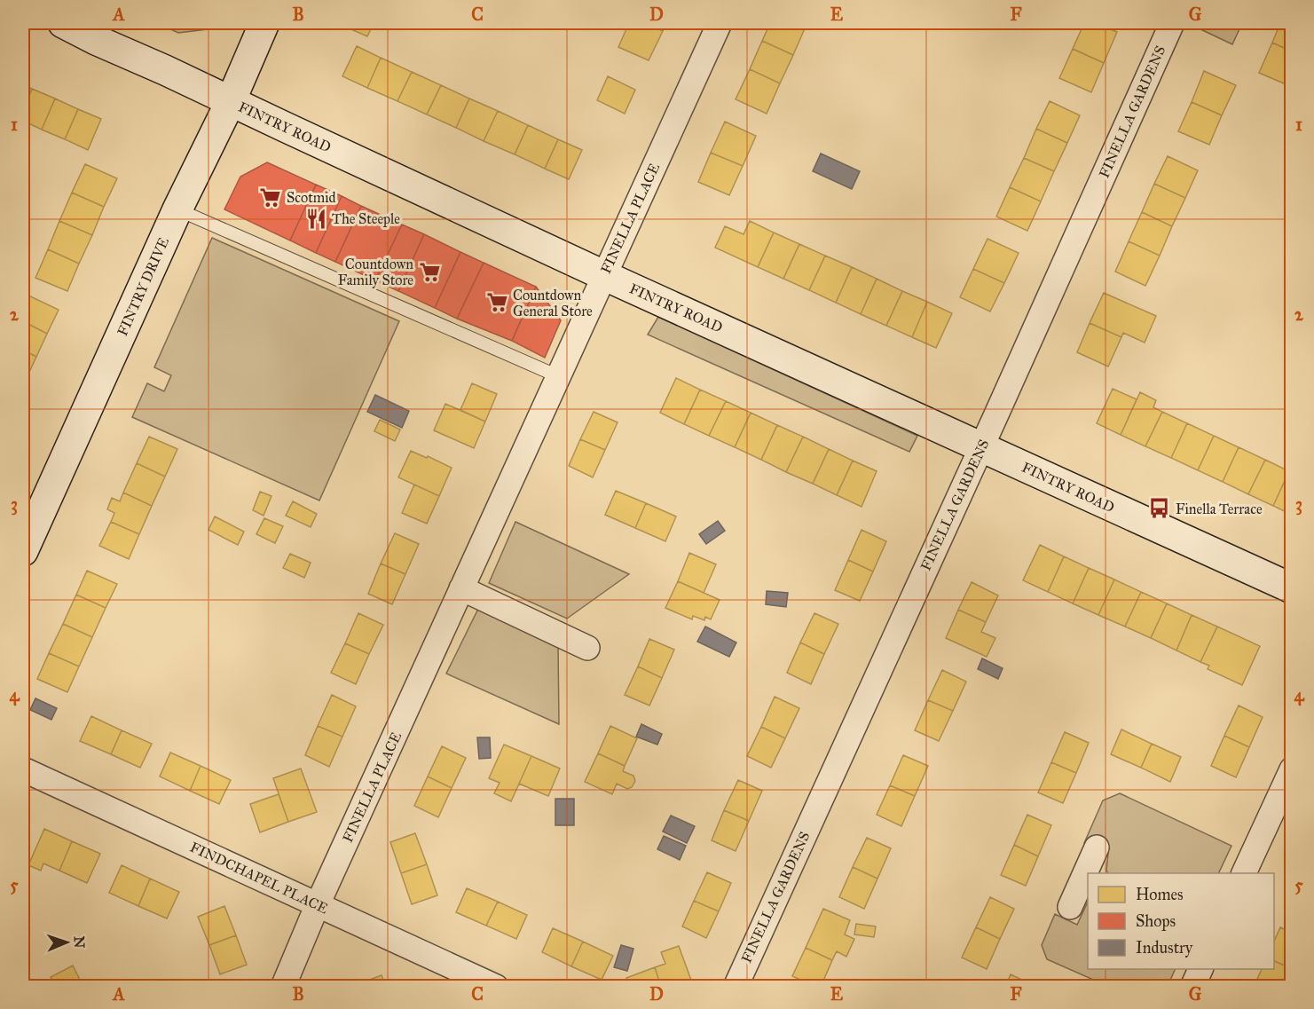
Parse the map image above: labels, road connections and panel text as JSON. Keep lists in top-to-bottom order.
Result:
{
  "streets": {
    "street": [
      "FINELLA GARDENS",
      "FINTRY ROAD",
      "FINELLA PLACE",
      "FINTRY DRIVE",
      "FINDCHAPEL PLACE"
    ]
  },
  "crossings": [
    ["FINELLA GARDENS", "FINTRY ROAD"],
    ["FINTRY ROAD", "FINELLA PLACE"],
    ["FINTRY ROAD", "FINTRY DRIVE"],
    ["FINELLA PLACE", "FINDCHAPEL PLACE"]
  ],
  "places": {
    "supermarket": ["Scotmid", "Countdown Family Store", "Countdown General Store"],
    "restaurant": ["The Steeple"],
    "bus stop": ["Finella Terrace"]
  },
  "legend": ["Homes", "Shops", "Industry"],
  "north": "right",
  "grid": {
    "columns": [
      "A",
      "B",
      "C",
      "D",
      "E",
      "F",
      "G"
    ],
    "rows": [
      "1",
      "2",
      "3",
      "4",
      "5"
    ]
  }
}
